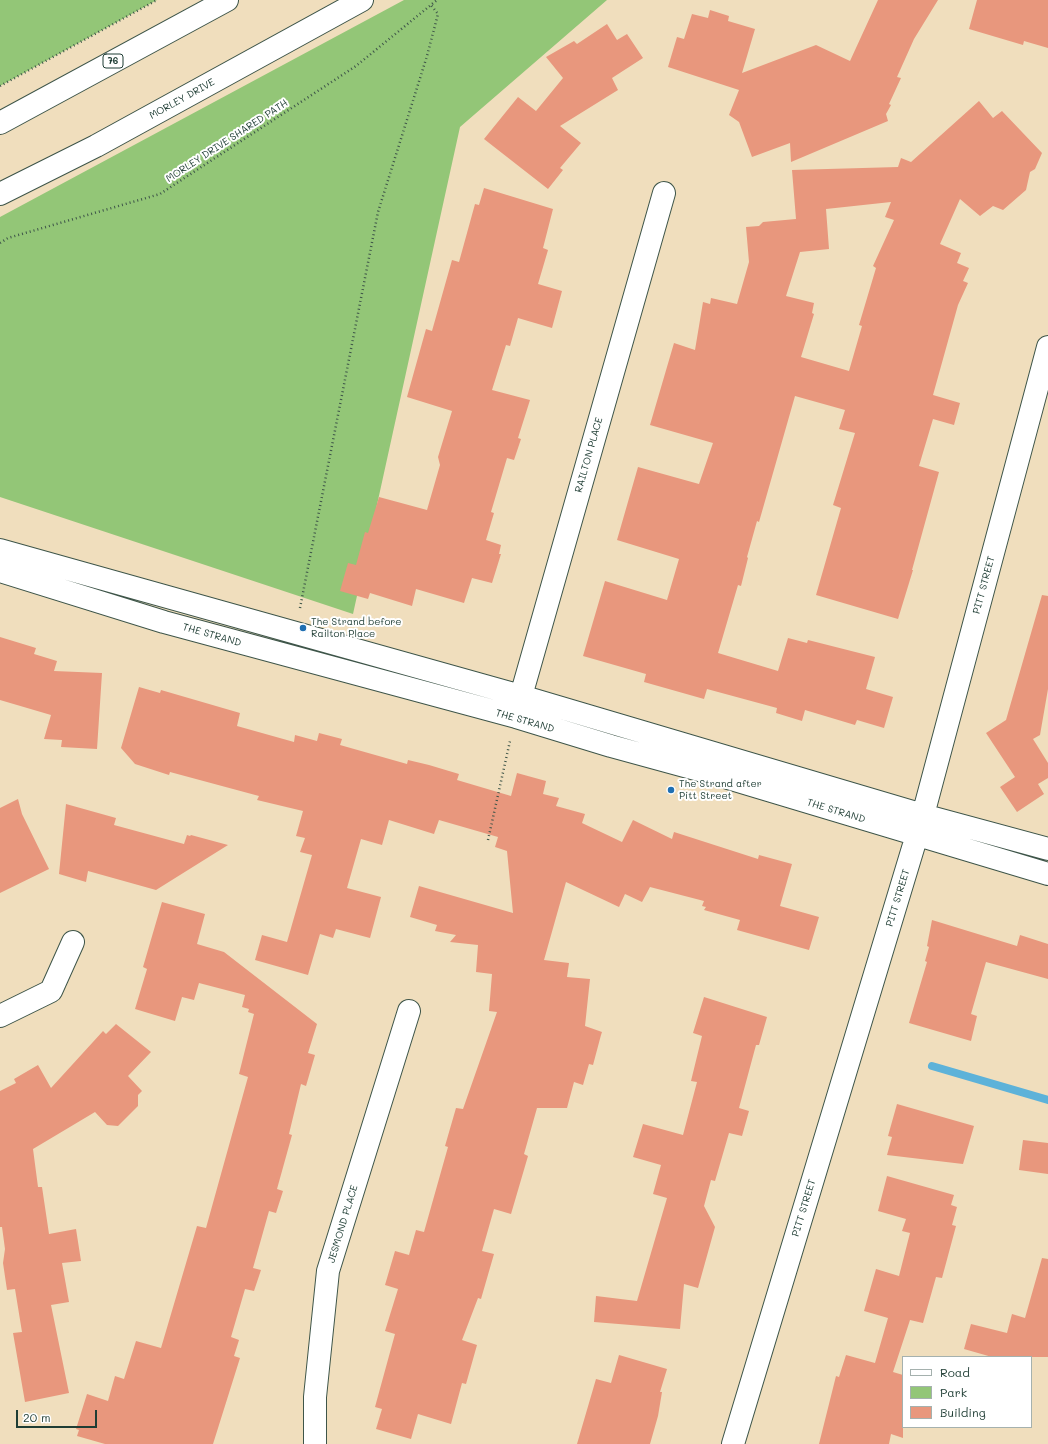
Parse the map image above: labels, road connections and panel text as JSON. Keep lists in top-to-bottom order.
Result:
{
  "streets": {
    "main road": [
      "76",
      "MORLEY DRIVE",
      "RAILTON PLACE",
      "PITT STREET",
      "THE STRAND",
      "JESMOND PLACE"
    ],
    "path": ["MORLEY DRIVE SHARED PATH"]
  },
  "crossings": [
    ["RAILTON PLACE", "THE STRAND"],
    ["PITT STREET", "THE STRAND"]
  ],
  "places": ["The Strand before Railton Place", "The Strand after Pitt Street"],
  "legend": ["Road", "Park", "Building"],
  "scale_bar": "20 m"
}
